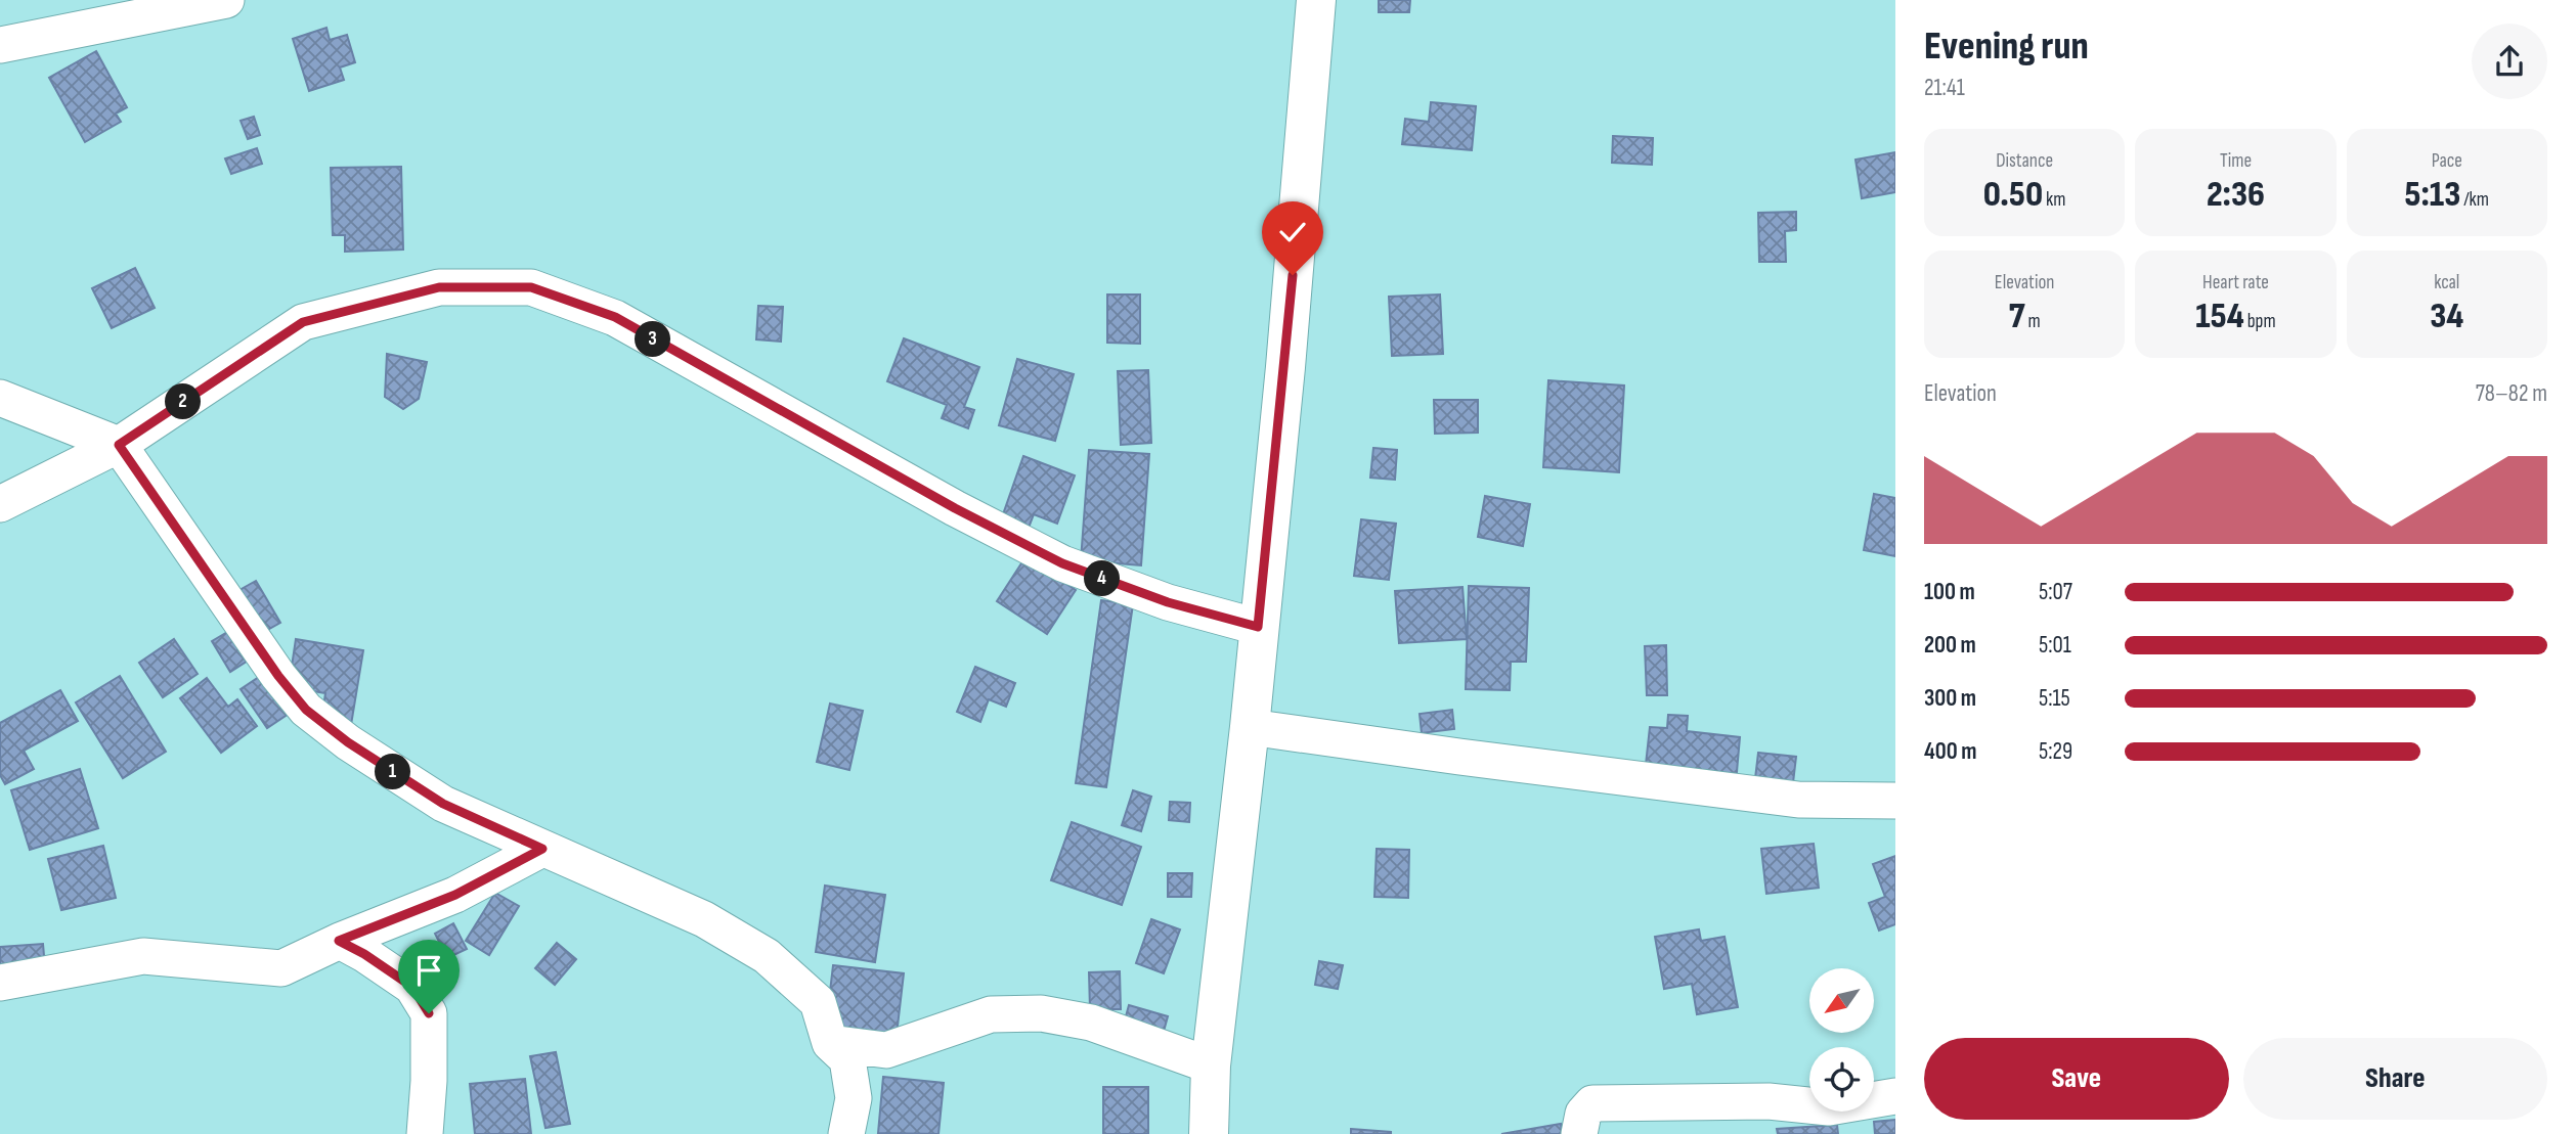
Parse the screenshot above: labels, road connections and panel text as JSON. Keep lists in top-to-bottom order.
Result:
{
  "north": "bottom left",
  "page": {
    "heading": ["Evening run", "21:41"],
    "stats": [
      ["Distance", "0.50 km"],
      ["Time", "2:36"],
      ["Pace", "5:13 /km"],
      ["Elevation", "7 m"],
      ["Heart rate", "154 bpm"],
      ["kcal", "34"]
    ],
    "pins": [
      "3",
      "2",
      "4",
      "1"
    ],
    "chart": ["Elevation", "78–82 m"],
    "list": [
      {
        "name": "100 m",
        "note": "5:07"
      },
      {
        "name": "200 m",
        "note": "5:01"
      },
      {
        "name": "300 m",
        "note": "5:15"
      },
      {
        "name": "400 m",
        "note": "5:29"
      }
    ],
    "buttons": ["Save", "Share"]
  }
}
